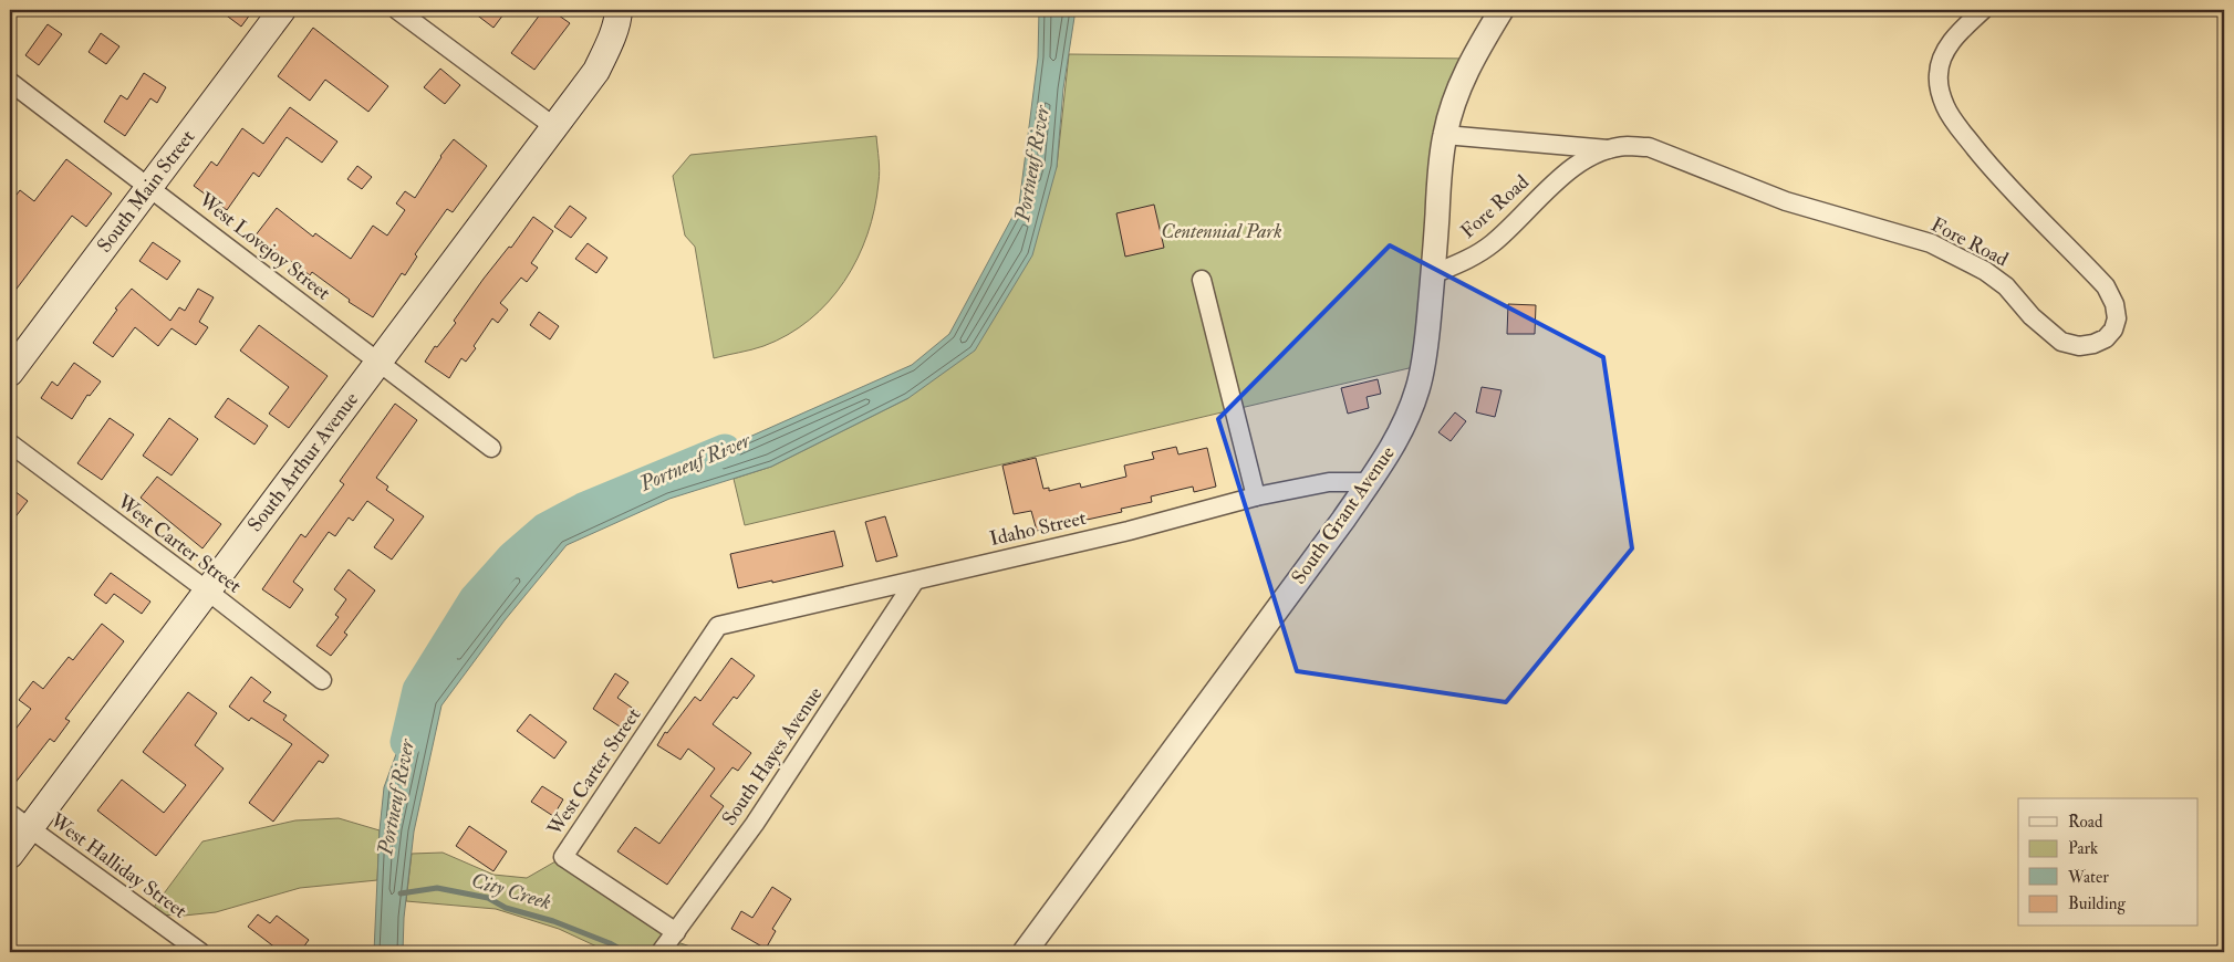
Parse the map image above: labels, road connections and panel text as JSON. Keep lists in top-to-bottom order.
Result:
{
  "streets": {
    "main road": ["South Main Street", "South Arthur Avenue"],
    "street": [
      "Fore Road",
      "West Lovejoy Street",
      "South Grant Avenue",
      "Idaho Street",
      "West Carter Street",
      "South Hayes Avenue",
      "West Halliday Street"
    ]
  },
  "crossings": [
    ["South Main Street", "West Lovejoy Street"],
    ["Fore Road", "South Grant Avenue"],
    ["West Lovejoy Street", "South Arthur Avenue"],
    ["South Arthur Avenue", "West Carter Street"],
    ["South Arthur Avenue", "West Halliday Street"],
    ["South Grant Avenue", "Idaho Street"],
    ["Idaho Street", "West Carter Street"],
    ["Idaho Street", "South Hayes Avenue"],
    ["West Carter Street", "South Hayes Avenue"]
  ],
  "water": ["Portneuf River", "City Creek"],
  "parks": ["Centennial Park"],
  "legend": [
    "Road",
    "Park",
    "Water",
    "Building"
  ]
}
